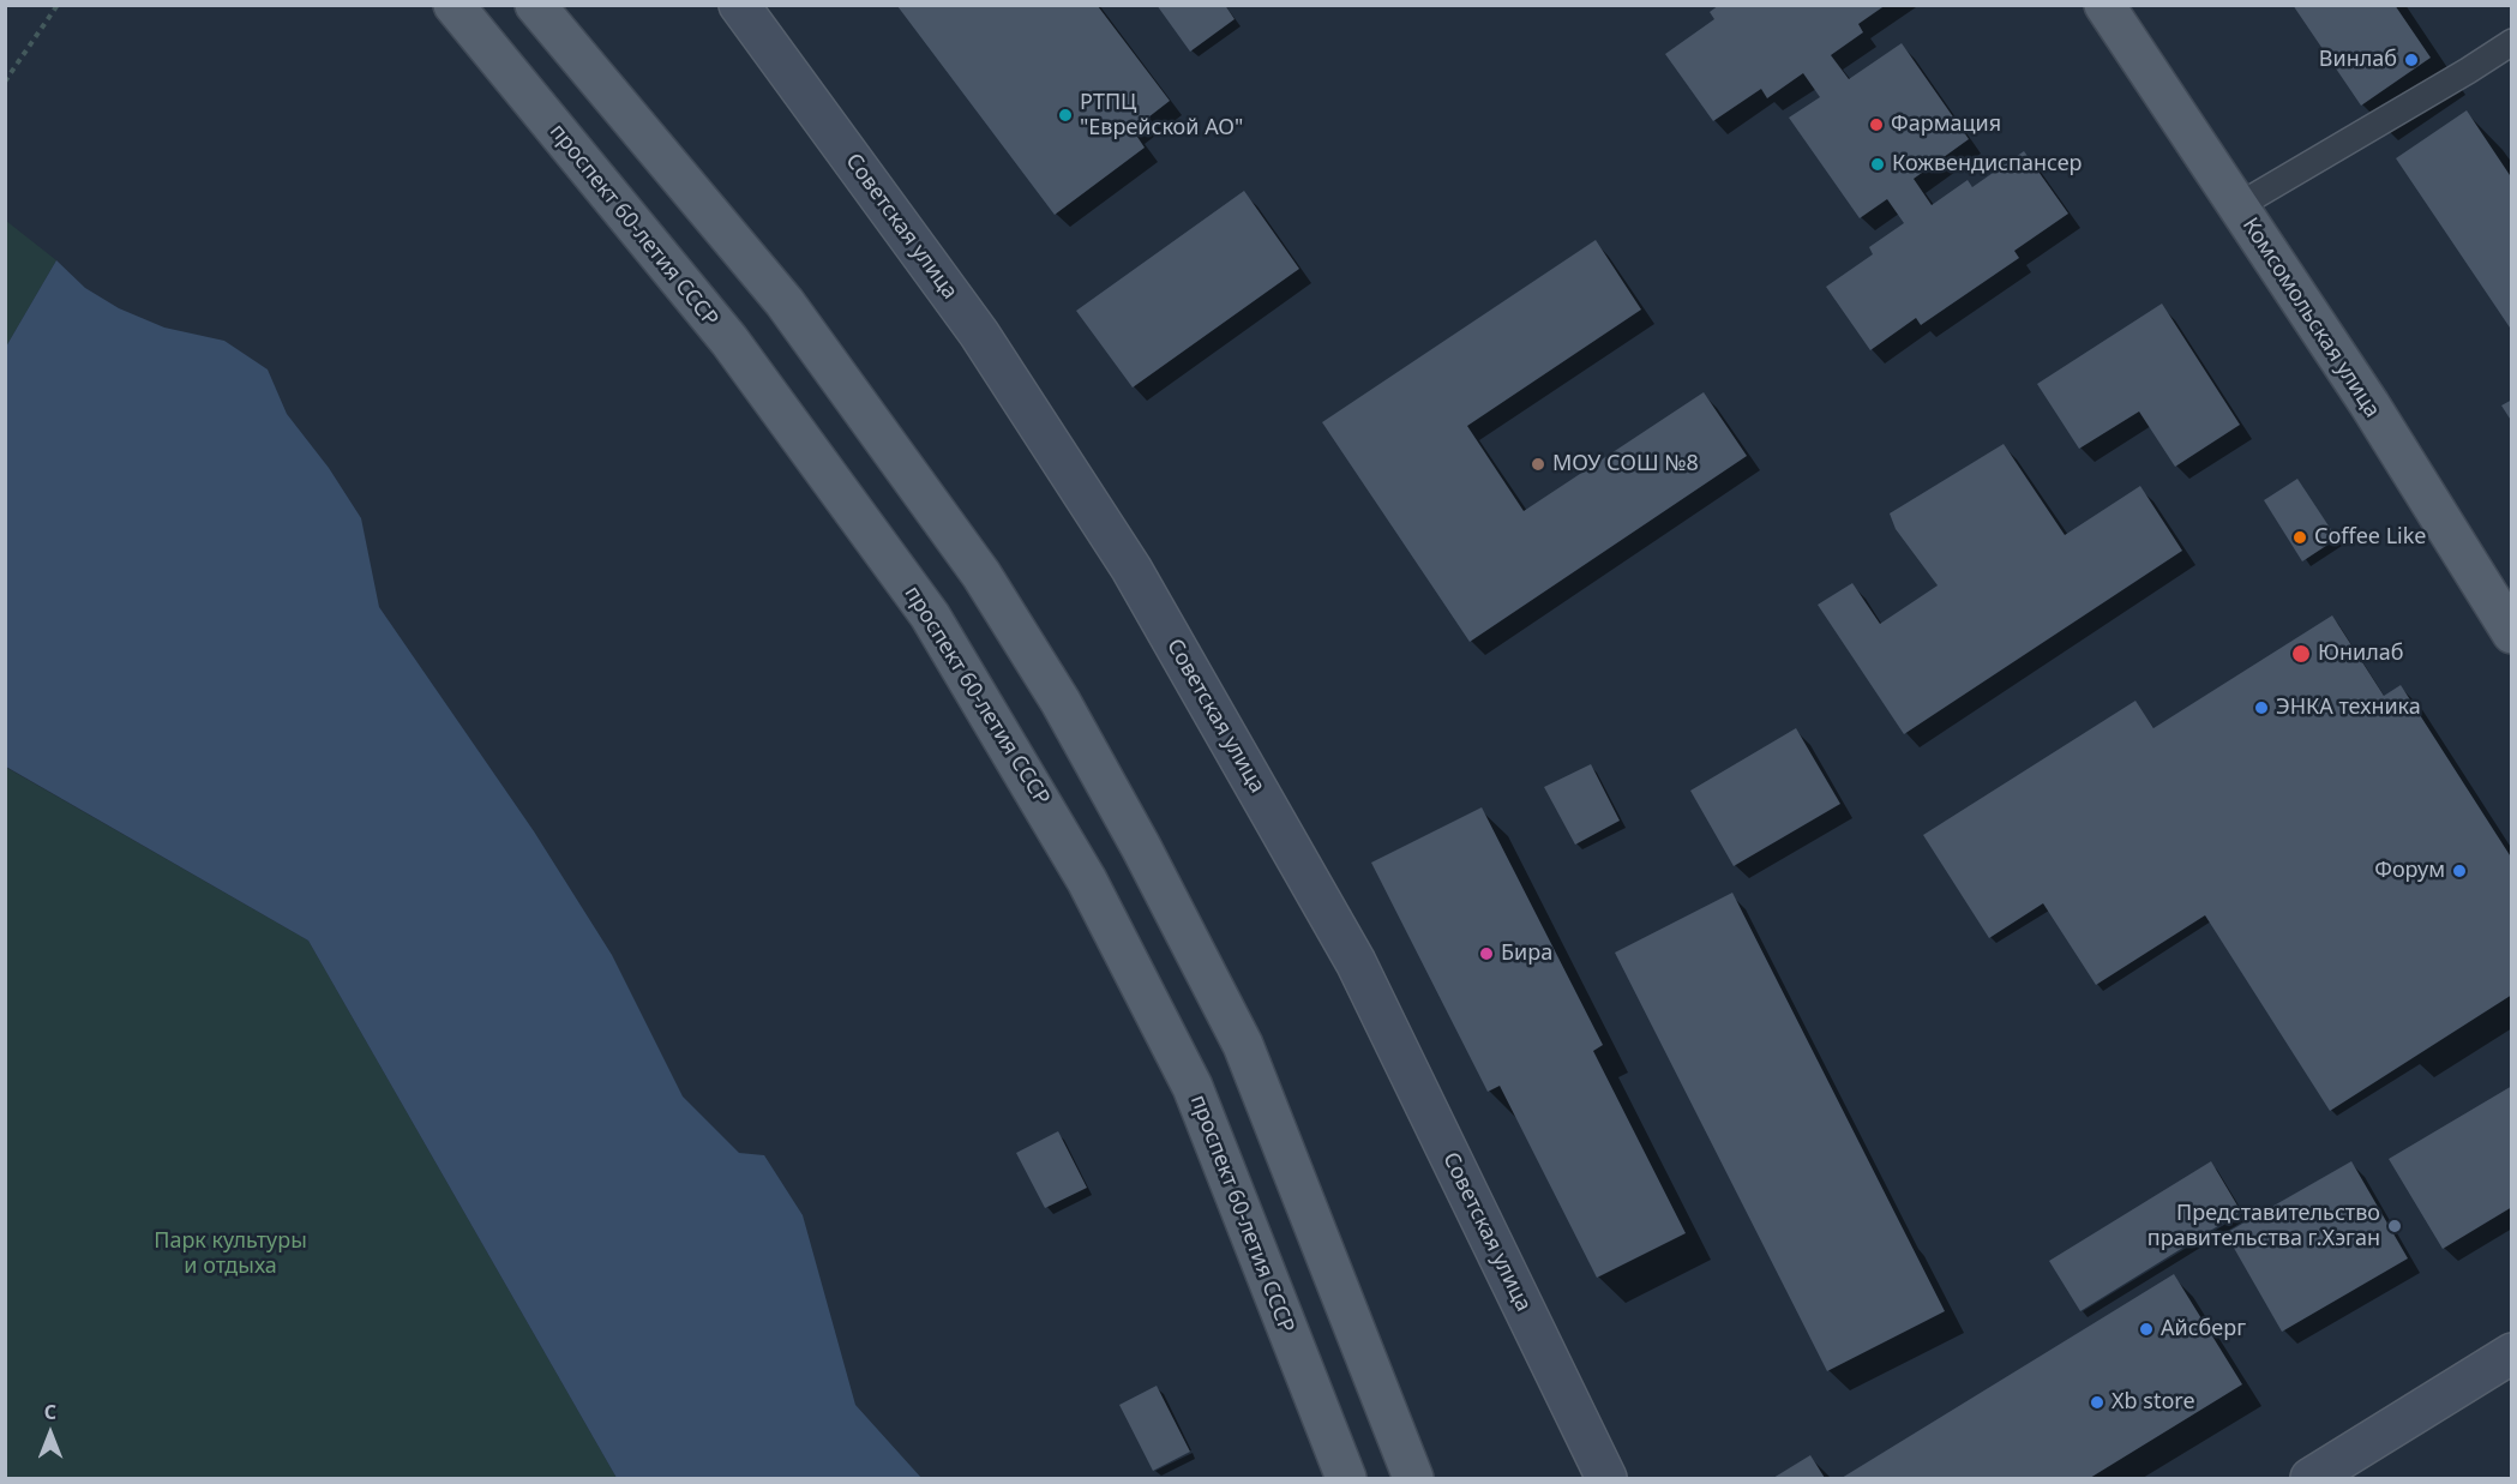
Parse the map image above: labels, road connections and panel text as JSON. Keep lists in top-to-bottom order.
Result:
{
  "streets": {
    "main road": ["проспект 60-летия СССР", "Советская улица", "Комсомольская улица"]
  },
  "parks": ["Парк культуры и отдыха"],
  "places": [
    "Винлаб",
    "РТПЦ \"Еврейской АО\"",
    "Фармация",
    "Кожвендиспансер",
    "МОУ СОШ №8",
    "Coffee Like",
    "Юнилаб",
    "ЭНКА техника",
    "Форум",
    "Бира",
    "Представительство правительства г.Хэган",
    "Айсберг",
    "Xb store"
  ],
  "north": "top"
}
